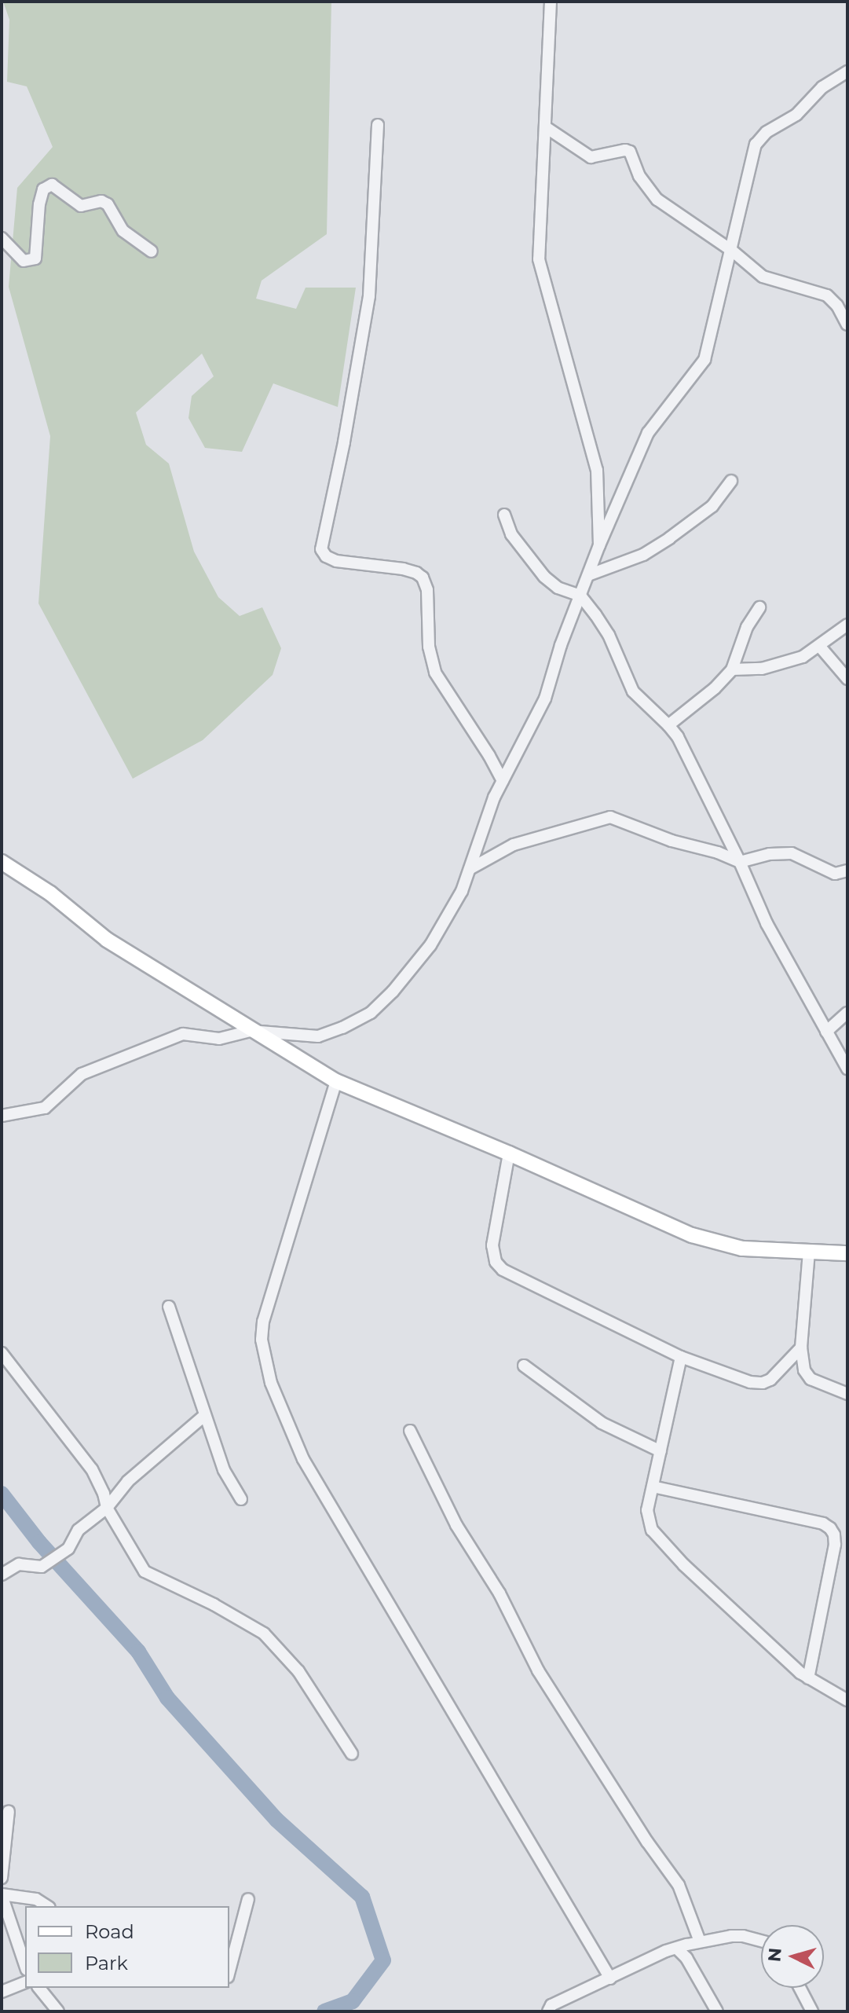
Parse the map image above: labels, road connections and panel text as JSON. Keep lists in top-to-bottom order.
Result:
{
  "legend": ["Road", "Park"],
  "north": "left"
}
